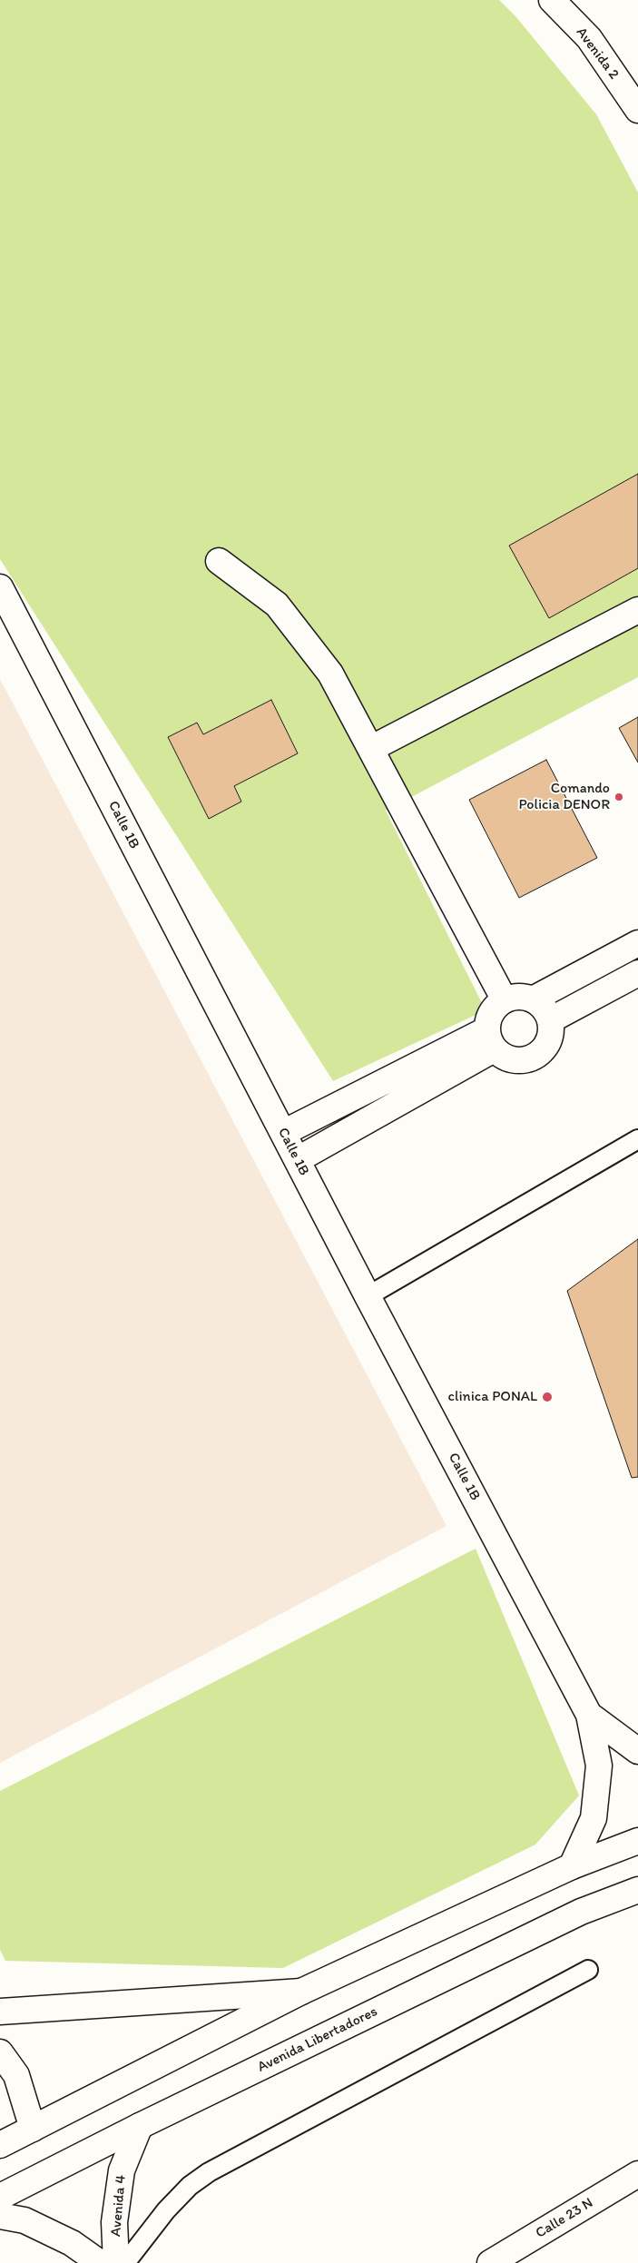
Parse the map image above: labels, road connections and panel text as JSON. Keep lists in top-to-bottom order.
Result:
{
  "streets": {
    "street": [
      "Avenida 2",
      "Calle 1B",
      "Avenida Libertadores",
      "Avenida 4",
      "Calle 23 N"
    ]
  },
  "crossings": [
    ["Avenida Libertadores", "Avenida 4"]
  ],
  "places": ["Comando Policia DENOR", "clinica PONAL"]
}
